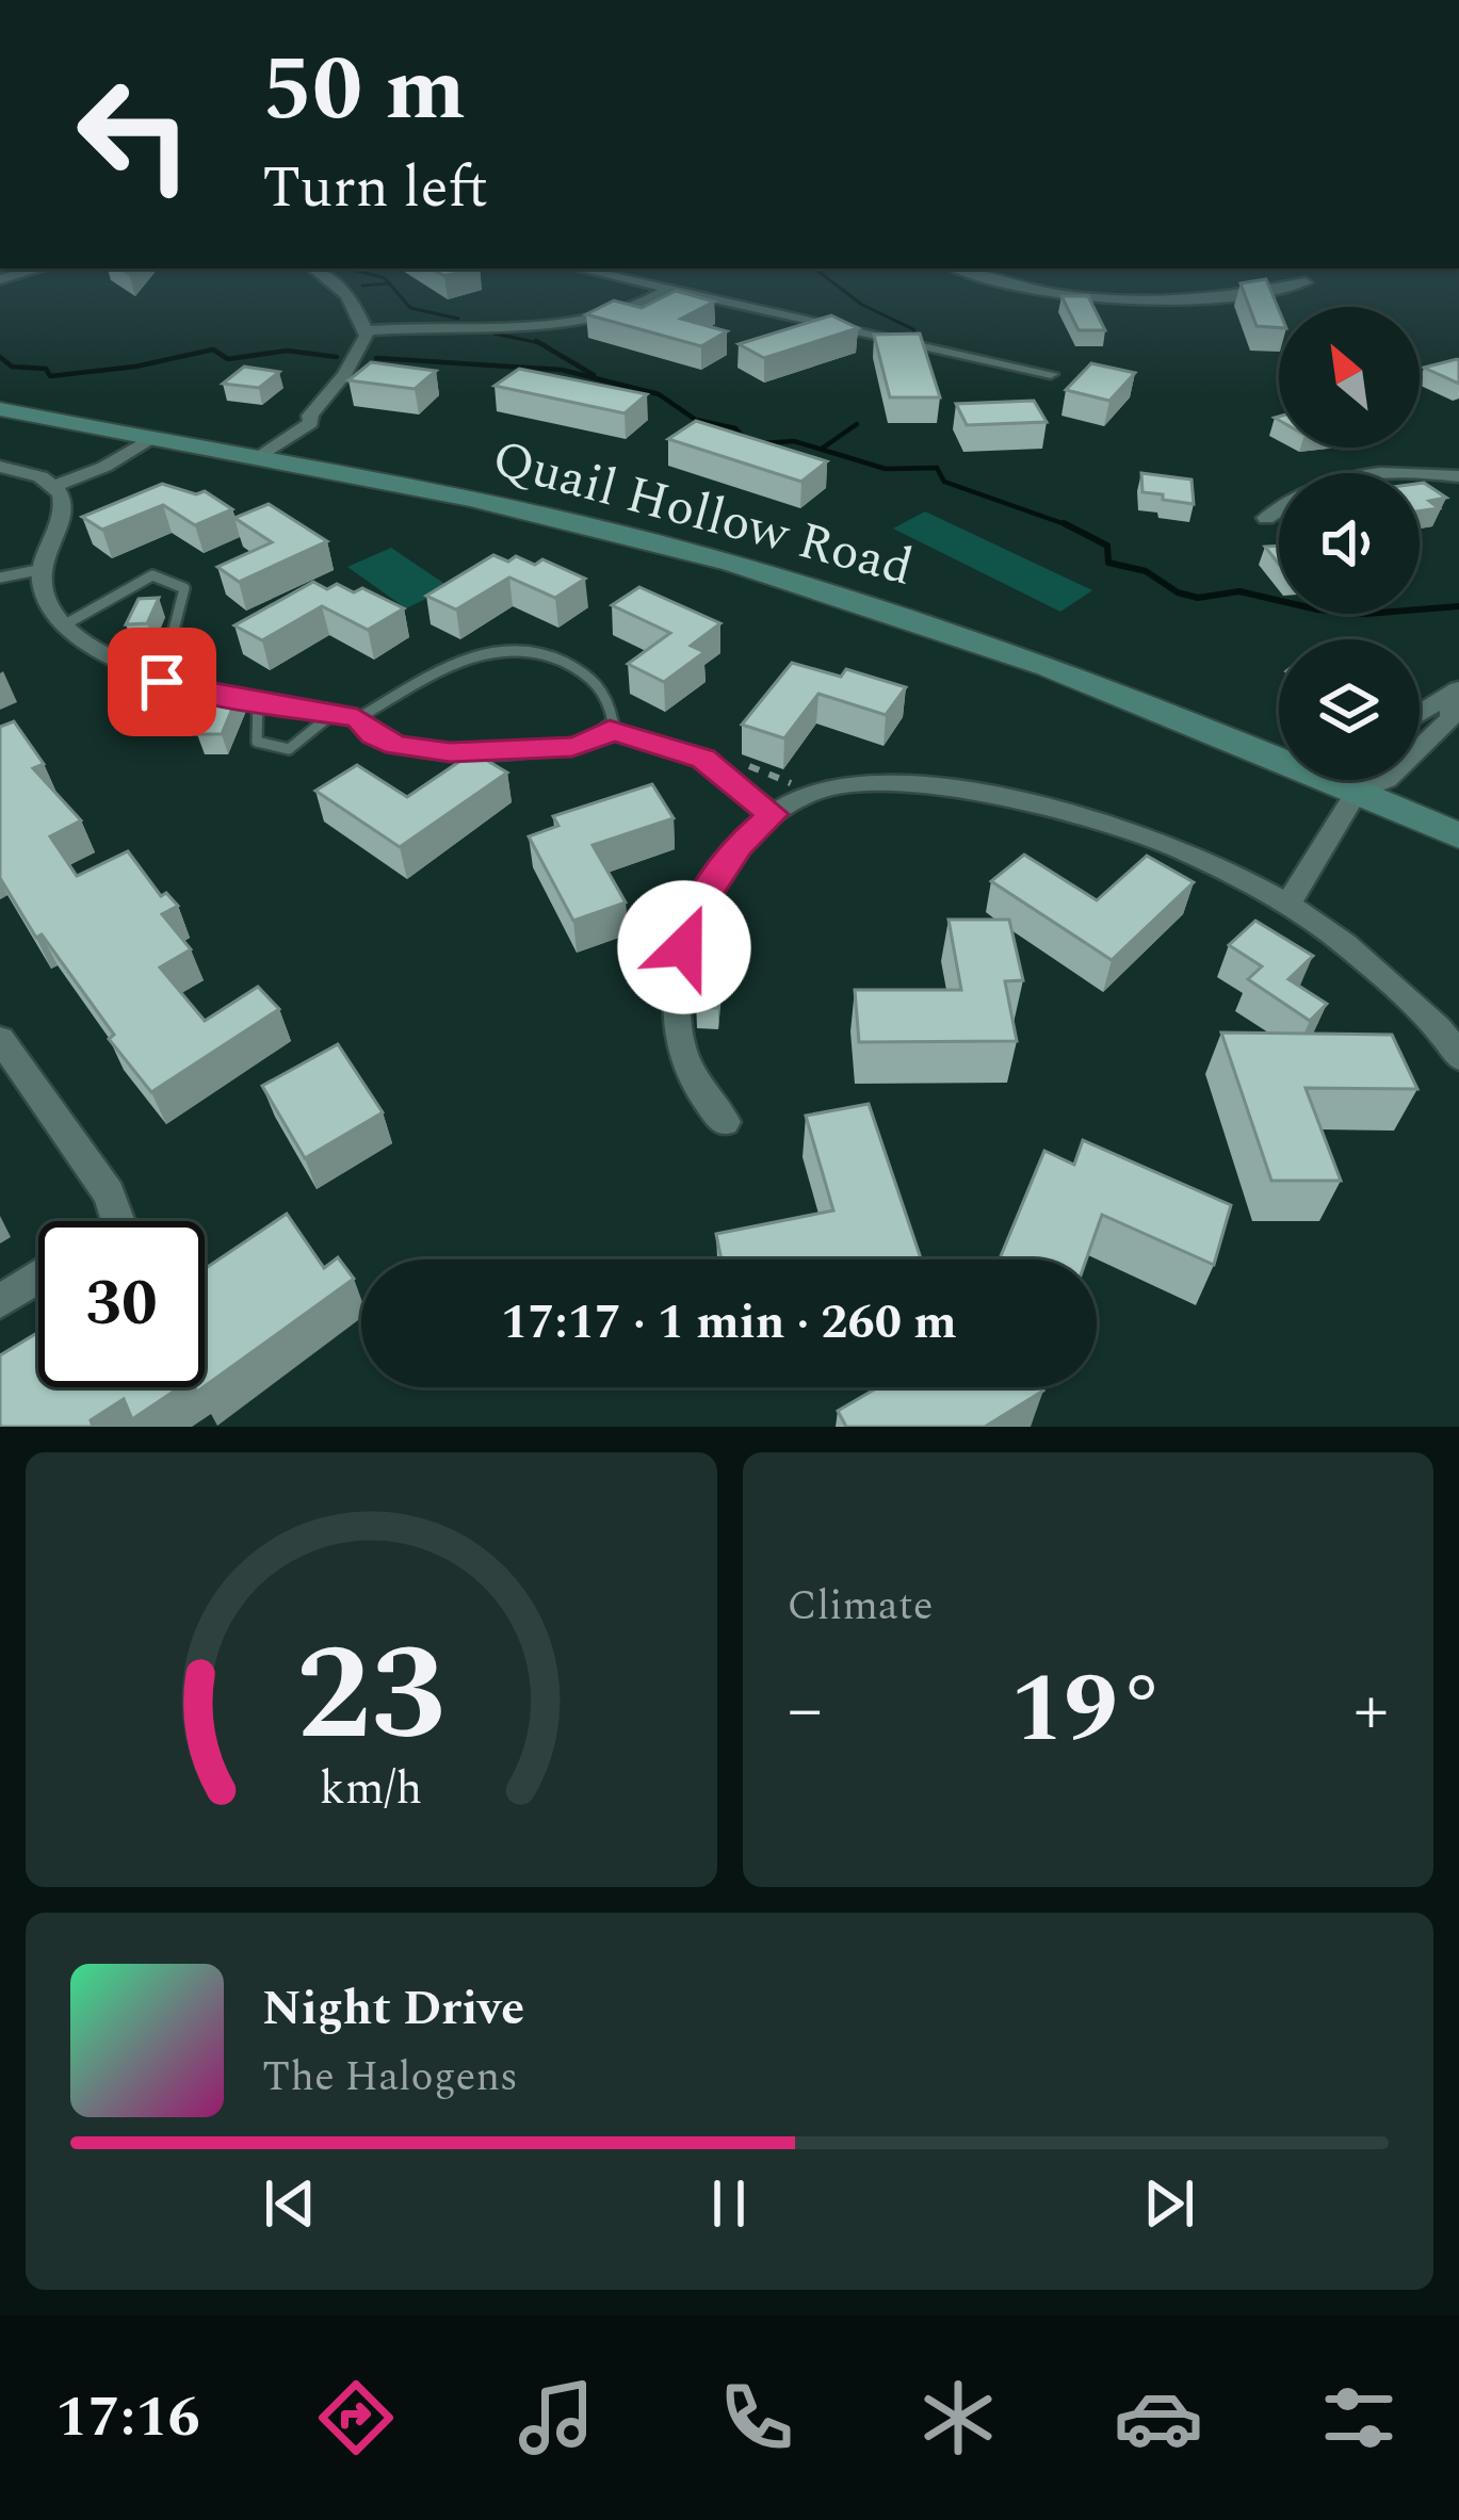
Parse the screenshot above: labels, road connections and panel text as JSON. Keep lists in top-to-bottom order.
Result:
{
  "streets": {
    "main road": ["Quail Hollow Road"]
  },
  "north": "top left",
  "page": {
    "turn": ["50 m", "Turn left"],
    "limit": "30",
    "trip": "17:17 · 1 min · 260 m",
    "tile": "Climate",
    "heat": ["−", "19°", "+"],
    "song": ["Night Drive", "The Halogens"],
    "tabs": "17:16",
    "gauge": ["23", "km/h"]
  }
}
